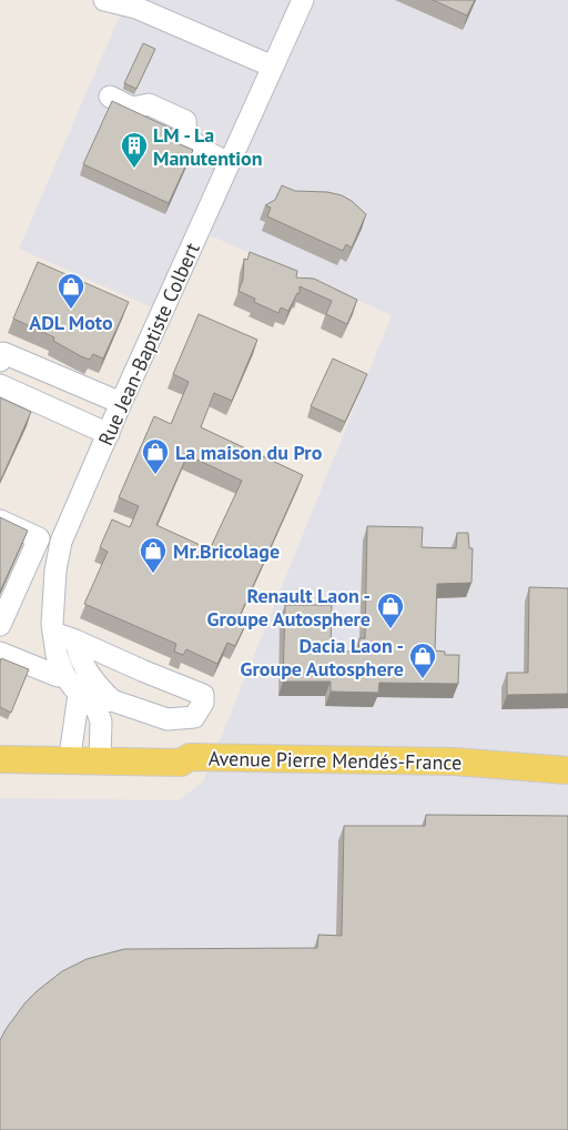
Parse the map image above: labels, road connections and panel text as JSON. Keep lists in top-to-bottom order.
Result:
{
  "streets": {
    "main road": ["Avenue Pierre Mendés-France"],
    "street": ["Rue Jean-Baptiste Colbert"]
  },
  "crossings": [
    ["Rue Jean-Baptiste Colbert", "Avenue Pierre Mendés-France"]
  ],
  "places": {
    "building": ["LM - La Manutention"],
    "shop": [
      "ADL Moto",
      "La maison du Pro",
      "Mr.Bricolage",
      "Renault Laon - Groupe Autosphere",
      "Dacia Laon - Groupe Autosphere"
    ]
  }
}
